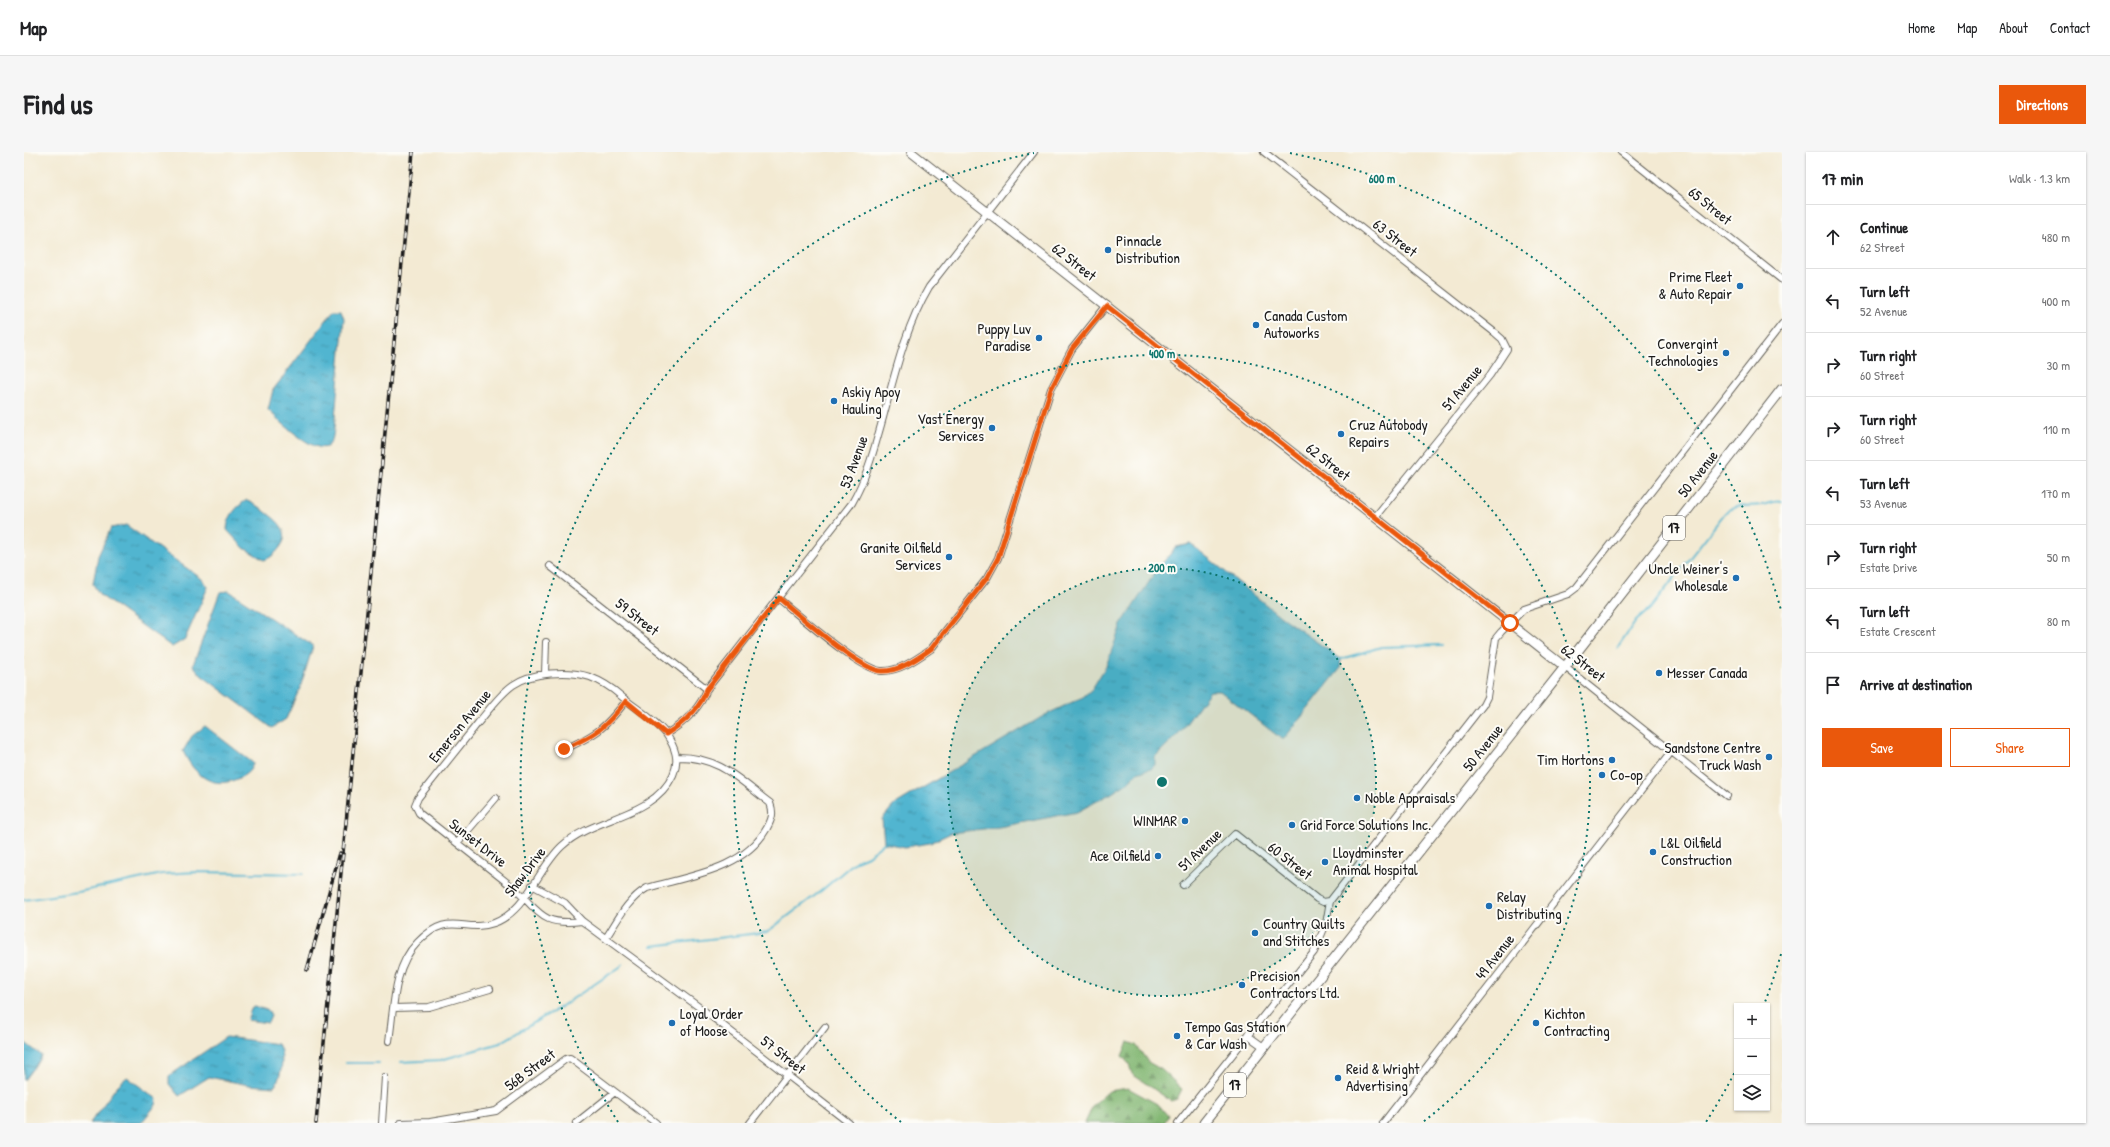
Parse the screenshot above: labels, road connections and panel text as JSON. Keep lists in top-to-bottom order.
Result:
{
  "streets": {
    "main road": ["62 Street", "50 Avenue", "17"],
    "street": [
      "65 Street",
      "63 Street",
      "51 Avenue",
      "53 Avenue",
      "59 Street",
      "Emerson Avenue",
      "Sunset Drive",
      "60 Street",
      "Shaw Drive",
      "49 Avenue",
      "57 Street",
      "56B Street"
    ]
  },
  "crossings": [
    ["63 Street", "51 Avenue"],
    ["62 Street", "51 Avenue"],
    ["62 Street", "53 Avenue"],
    ["62 Street", "50 Avenue"],
    ["62 Street", "49 Avenue"],
    ["51 Avenue", "60 Street"],
    ["53 Avenue", "59 Street"],
    ["53 Avenue", "Emerson Avenue"],
    ["Emerson Avenue", "Sunset Drive"],
    ["Sunset Drive", "Shaw Drive"]
  ],
  "places": [
    "Pinnacle Distribution",
    "Prime Fleet & Auto Repair",
    "Canada Custom Autoworks",
    "Puppy Luv Paradise",
    "Convergint Technologies",
    "Askiy Apoy Hauling",
    "Vast Energy Services",
    "Cruz Autobody Repairs",
    "Granite Oilfield Services",
    "Uncle Weiner's Wholesale",
    "Messer Canada",
    "Sandstone Centre Truck Wash",
    "Tim Hortons",
    "Co-op",
    "Noble Appraisals",
    "WINMAR",
    "Grid Force Solutions Inc.",
    "L&L Oilfield Construction",
    "Ace Oilfield",
    "Lloydminster Animal Hospital",
    "Relay Distributing",
    "Country Quilts and Stitches",
    "Precision Contractors Ltd.",
    "Loyal Order of Moose",
    "Kichton Contracting",
    "Tempo Gas Station & Car Wash",
    "Reid & Wright Advertising"
  ],
  "page": {
    "header": "Map",
    "nav": [
      "Home",
      "Map",
      "About",
      "Contact"
    ],
    "title": "Find us",
    "buttons": [
      "Directions",
      ["Save", "Share"]
    ],
    "heading": ["17 min", "Walk · 1.3 km"],
    "list": [
      ["Continue", "62 Street", "480 m"],
      ["Turn left", "52 Avenue", "400 m"],
      ["Turn right", "60 Street", "30 m"],
      ["Turn right", "60 Street", "110 m"],
      ["Turn left", "53 Avenue", "170 m"],
      ["Turn right", "Estate Drive", "50 m"],
      ["Turn left", "Estate Crescent", "80 m"],
      "Arrive at destination"
    ],
    "map_buttons": ["+", "−"]
  },
  "rings": ["600 m", "400 m", "200 m"]
}
